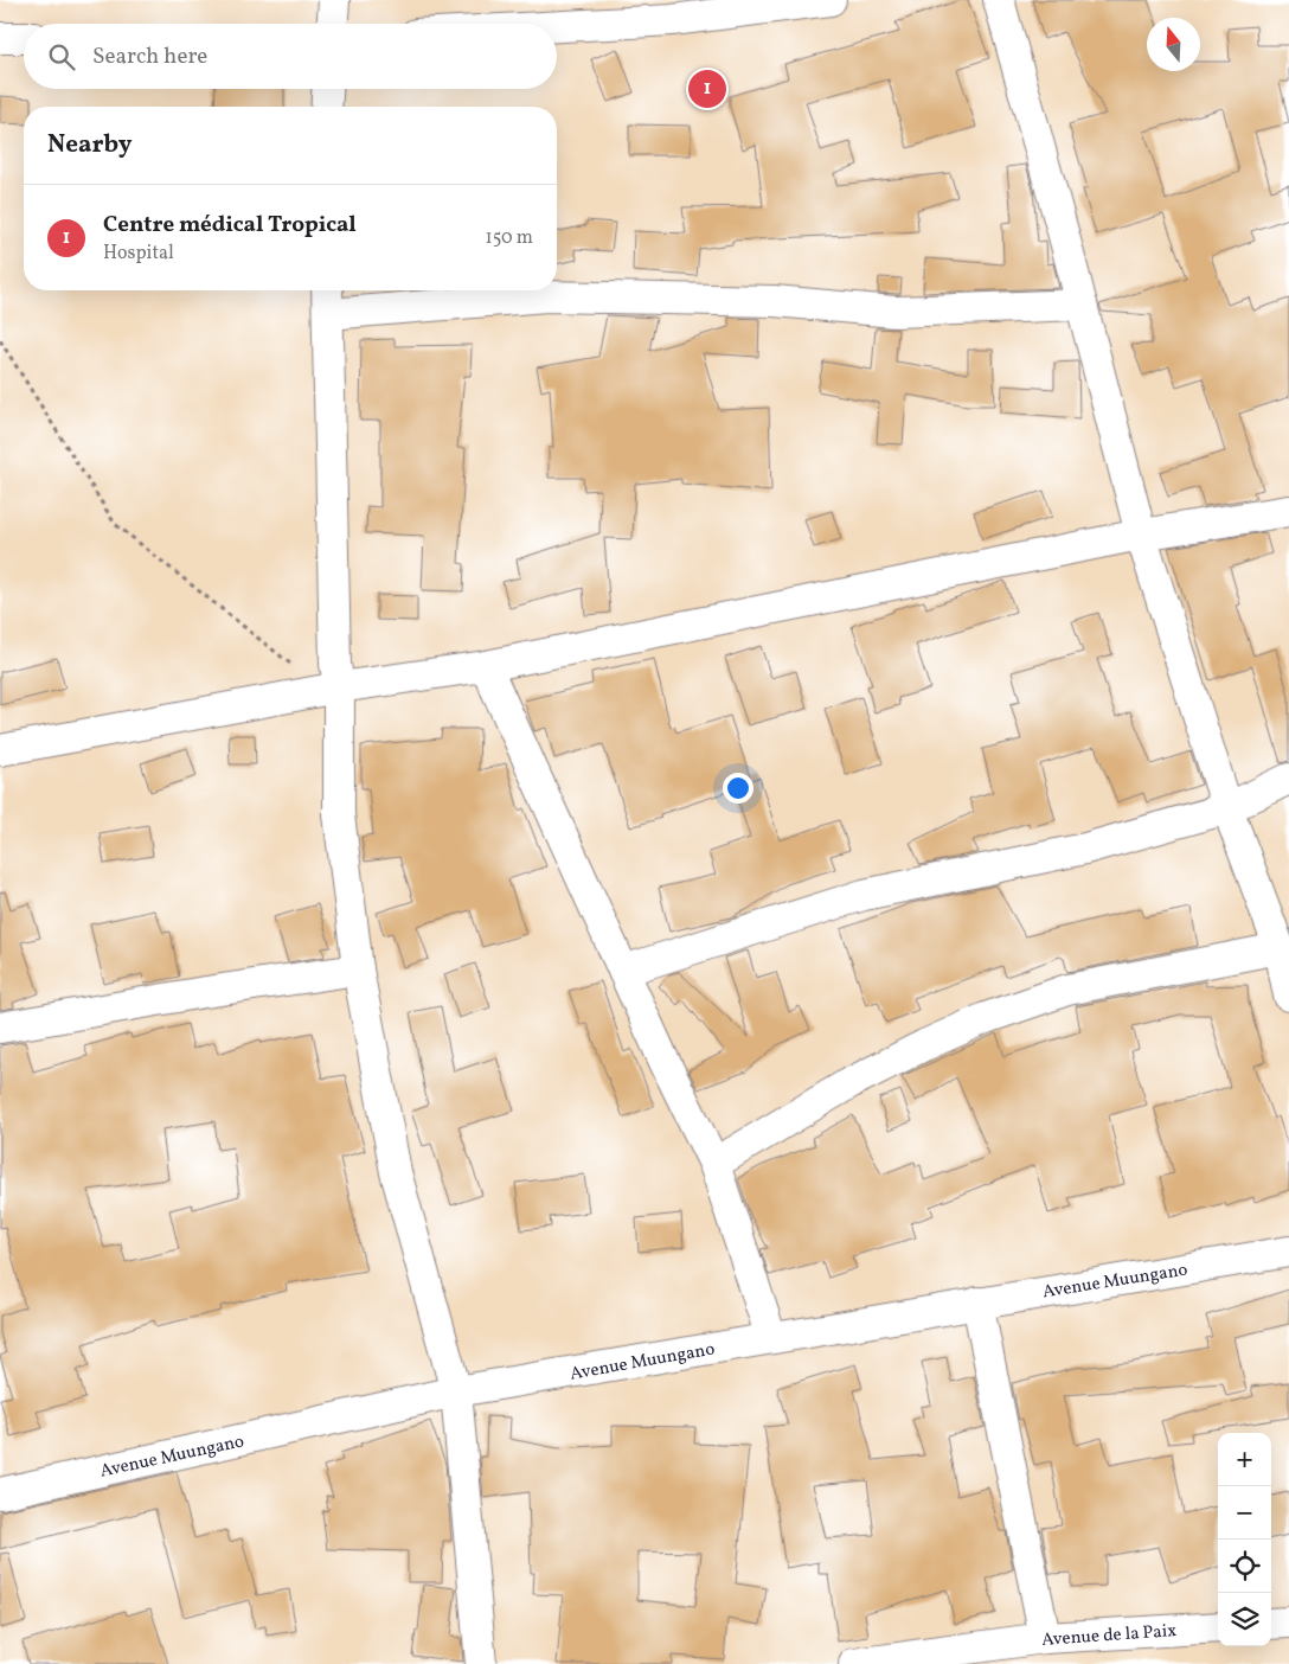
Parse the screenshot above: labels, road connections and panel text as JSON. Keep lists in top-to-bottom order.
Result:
{
  "streets": {
    "street": ["Avenue Muungano", "Avenue de la Paix"]
  },
  "north": "top",
  "page": {
    "search": "Search here",
    "pins": "1",
    "heading": "Nearby",
    "list": [
      {
        "mark": "1",
        "name": "Centre médical Tropical",
        "note": "Hospital",
        "value": "150 m"
      }
    ],
    "map_buttons": ["+", "−"]
  }
}
